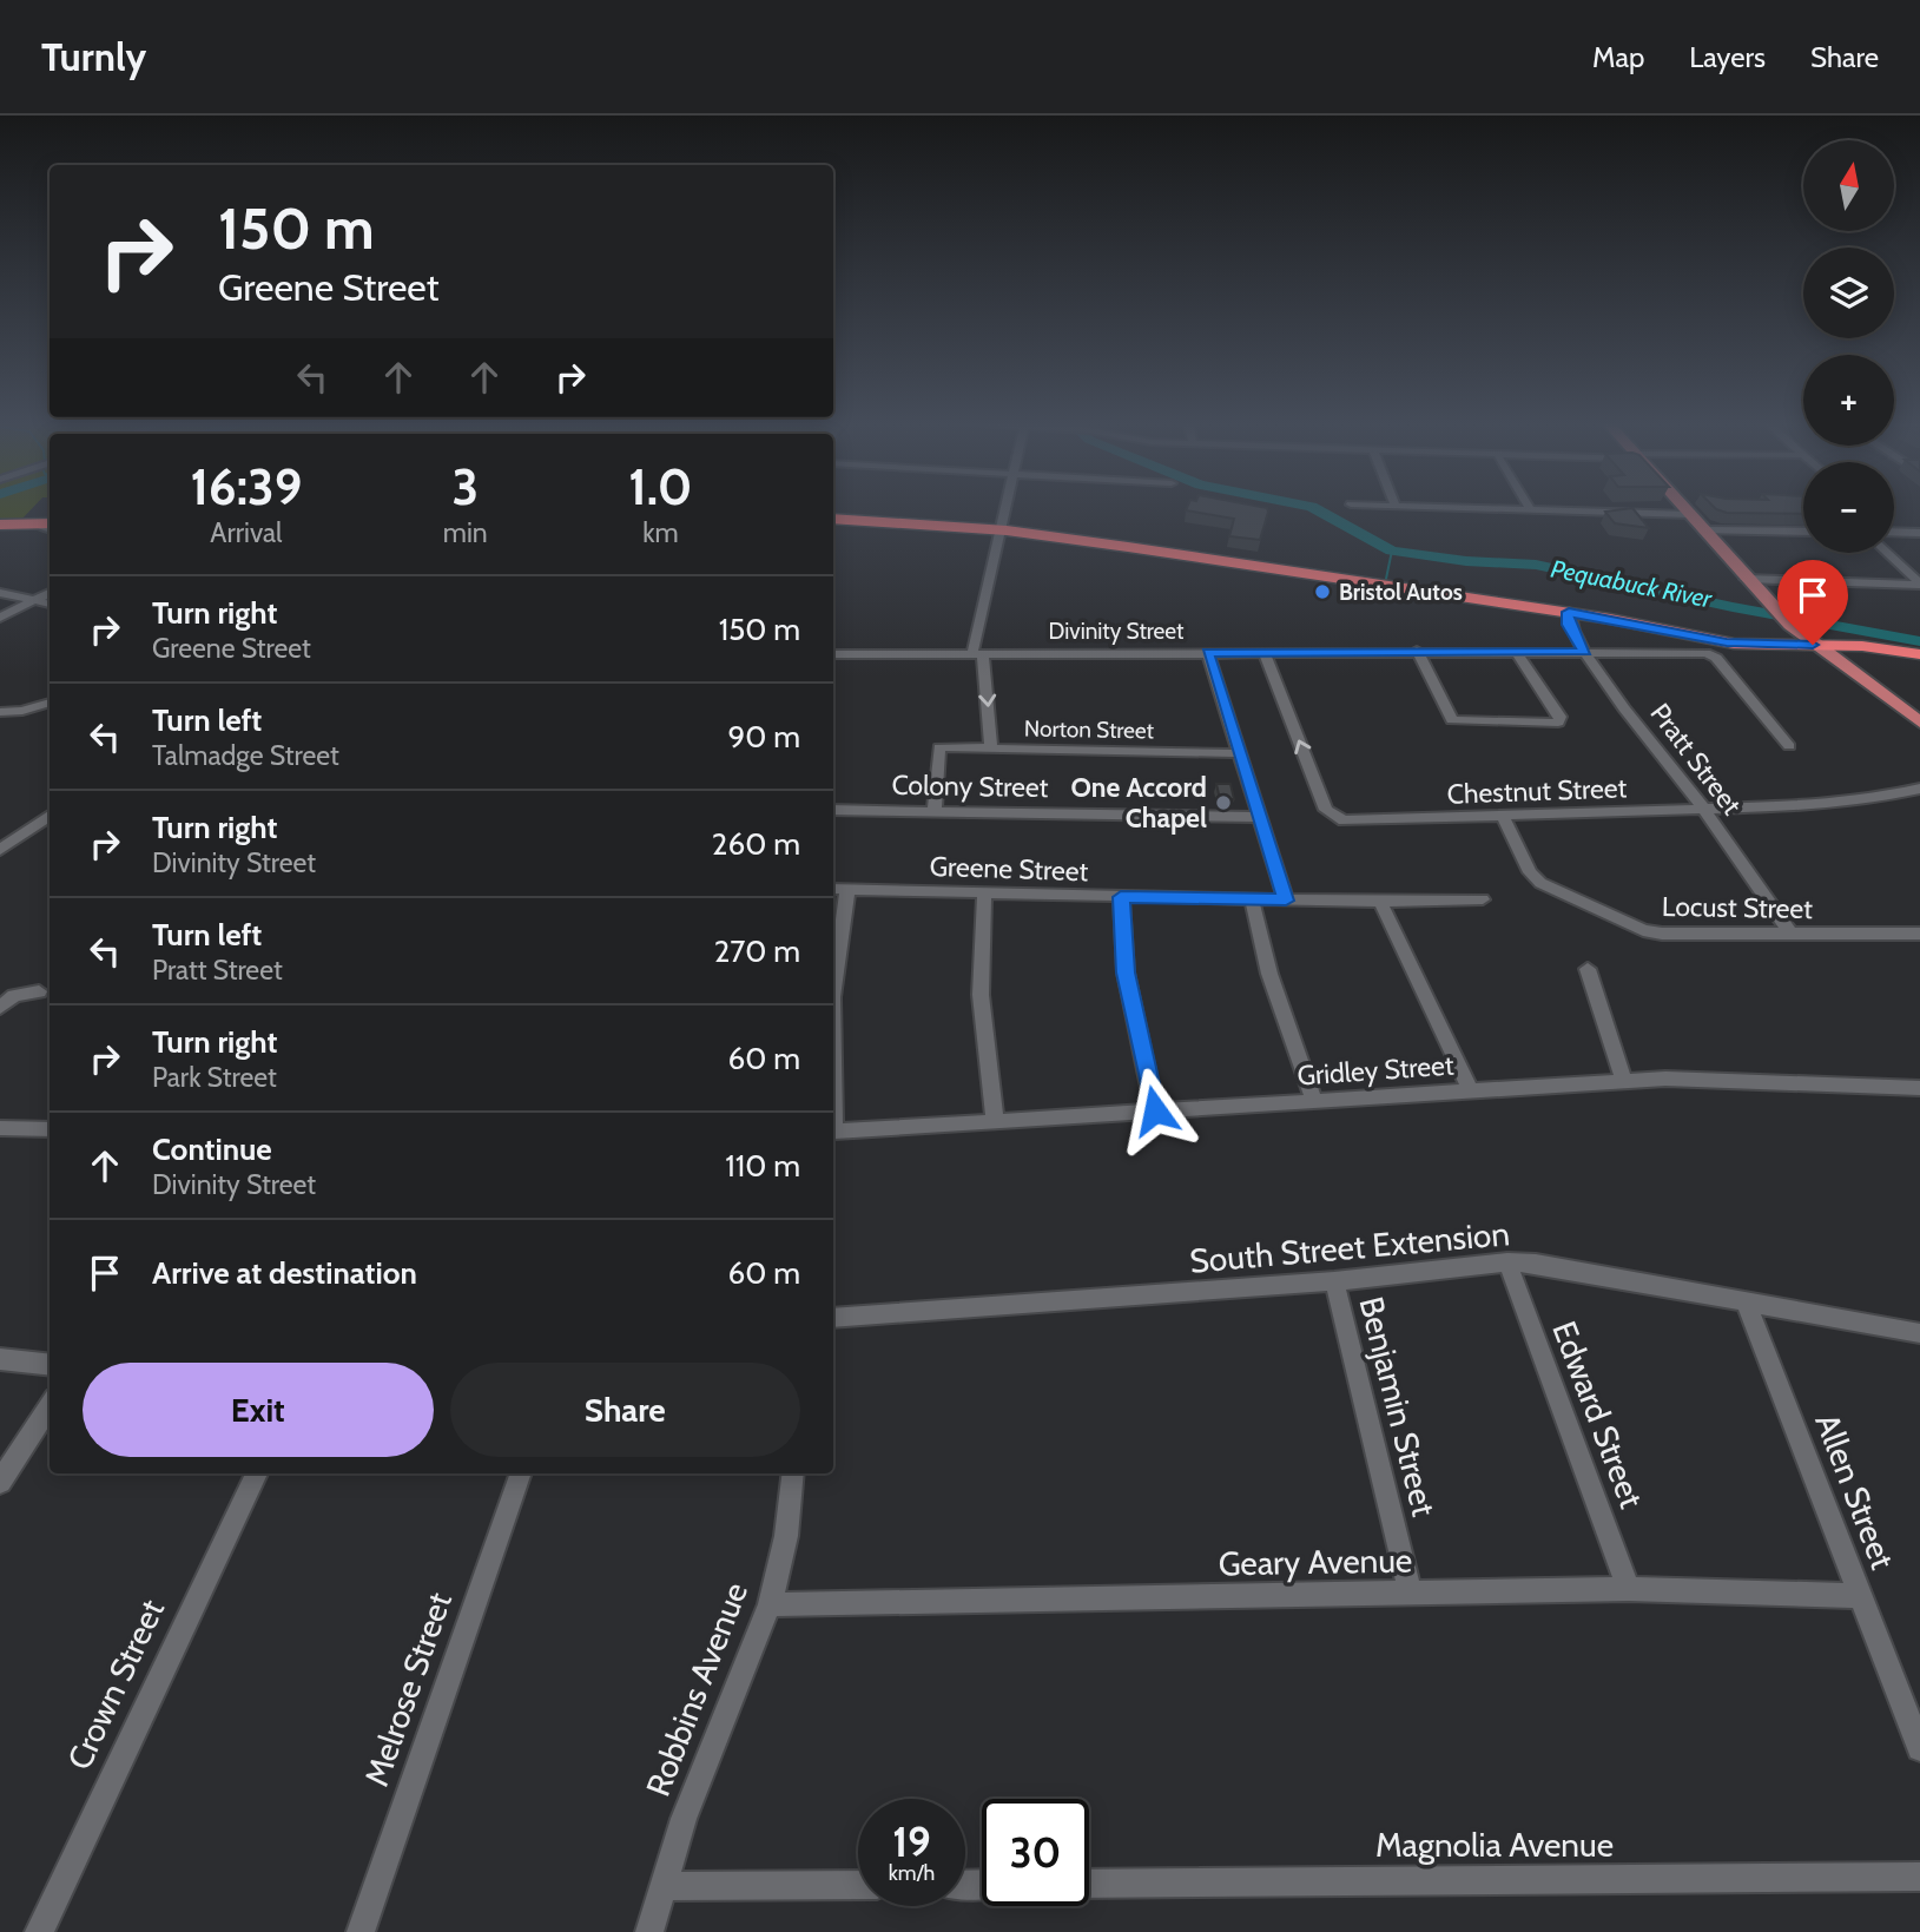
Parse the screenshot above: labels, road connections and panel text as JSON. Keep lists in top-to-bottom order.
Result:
{
  "streets": {
    "street": [
      "Divinity Street",
      "Norton Street",
      "Pratt Street",
      "Colony Street",
      "Chestnut Street",
      "Greene Street",
      "Locust Street",
      "Gridley Street",
      "South Street Extension",
      "Benjamin Street",
      "Edward Street",
      "Allen Street",
      "Geary Avenue",
      "Crown Street",
      "Melrose Street",
      "Robbins Avenue",
      "Magnolia Avenue"
    ]
  },
  "crossings": [
    ["Divinity Street", "Pratt Street"],
    ["Divinity Street", "Chestnut Street"],
    ["Norton Street", "Colony Street"],
    ["Pratt Street", "Chestnut Street"],
    ["Pratt Street", "Locust Street"],
    ["Chestnut Street", "Locust Street"],
    ["South Street Extension", "Benjamin Street"],
    ["South Street Extension", "Edward Street"],
    ["South Street Extension", "Allen Street"],
    ["Benjamin Street", "Geary Avenue"],
    ["Edward Street", "Geary Avenue"],
    ["Allen Street", "Geary Avenue"],
    ["Geary Avenue", "Robbins Avenue"]
  ],
  "one_way": ["Chestnut Street"],
  "water": ["Pequabuck River"],
  "places": ["Bristol Autos", "One Accord Chapel"],
  "north": "top",
  "page": {
    "header": "Turnly",
    "nav": ["Map", "Layers", "Share"],
    "map_buttons": ["+", "−"],
    "turn": ["150 m", "Greene Street"],
    "eta": [
      "16:39",
      "Arrival",
      "3",
      "min",
      "1.0",
      "km"
    ],
    "list": [
      {
        "name": "Turn right",
        "note": "Greene Street",
        "value": "150 m"
      },
      {
        "name": "Turn left",
        "note": "Talmadge Street",
        "value": "90 m"
      },
      {
        "name": "Turn right",
        "note": "Divinity Street",
        "value": "260 m"
      },
      {
        "name": "Turn left",
        "note": "Pratt Street",
        "value": "270 m"
      },
      {
        "name": "Turn right",
        "note": "Park Street",
        "value": "60 m"
      },
      {
        "name": "Continue",
        "note": "Divinity Street",
        "value": "110 m"
      },
      {
        "name": "Arrive at destination",
        "value": "60 m"
      }
    ],
    "buttons": ["Exit", "Share"],
    "speed": "19 km/h",
    "limit": "30"
  }
}
